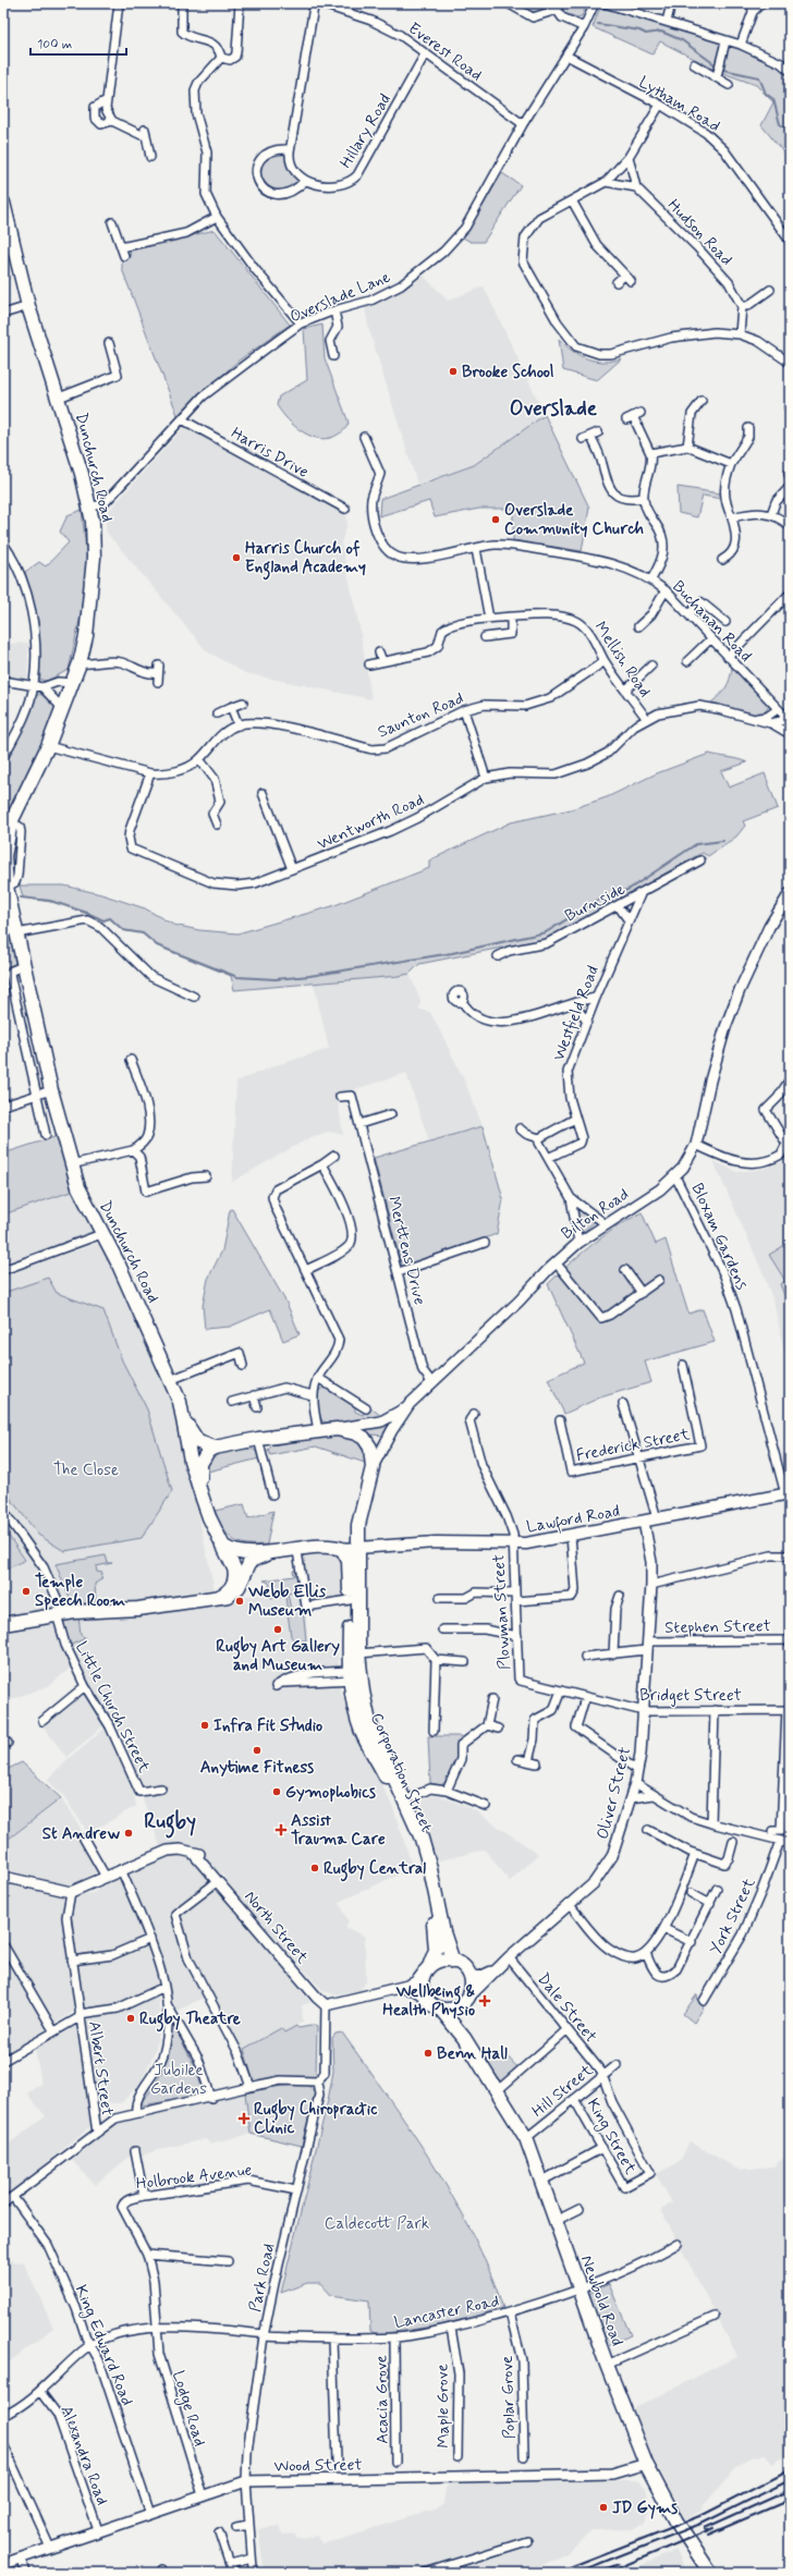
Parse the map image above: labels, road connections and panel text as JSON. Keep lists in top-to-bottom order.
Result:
{
  "streets": {
    "highway": [
      "Dunchurch Road",
      "Bilton Road",
      "Corporation Street",
      "Newbold Road"
    ],
    "main road": [
      "Lawford Road",
      "Oliver Street",
      "North Street",
      "Wood Street"
    ],
    "street": [
      "Everest Road",
      "Lytham Road",
      "Hillary Road",
      "Hudson Road",
      "Overslade Lane",
      "Harris Drive",
      "Buchanan Road",
      "Mellish Road",
      "Saunton Road",
      "Wentworth Road",
      "Burnside",
      "Westfield Road",
      "Bloxam Gardens",
      "Merttens Drive",
      "Frederick Street",
      "Plowman Street",
      "Stephen Street",
      "Bridget Street",
      "Little Church Street",
      "York Street",
      "Dale Street",
      "Albert Street",
      "Hill Street",
      "King Street",
      "Holbrook Avenue",
      "Park Road",
      "Lancaster Road",
      "King Edward Road",
      "Poplar Grove",
      "Acacia Grove",
      "Maple Grove",
      "Lodge Road",
      "Alexandra Road"
    ]
  },
  "crossings": [
    ["Everest Road", "Hillary Road"],
    ["Everest Road", "Overslade Lane"],
    ["Lytham Road", "Overslade Lane"],
    ["Overslade Lane", "Harris Drive"],
    ["Overslade Lane", "Dunchurch Road"],
    ["Mellish Road", "Saunton Road"],
    ["Mellish Road", "Wentworth Road"],
    ["Saunton Road", "Wentworth Road"],
    ["Burnside", "Westfield Road"],
    ["Bilton Road", "Bloxam Gardens"],
    ["Bilton Road", "Merttens Drive"],
    ["Bilton Road", "Lawford Road"],
    ["Bilton Road", "Corporation Street"],
    ["Bloxam Gardens", "Lawford Road"],
    ["Lawford Road", "Plowman Street"],
    ["Lawford Road", "Corporation Street"],
    ["Lawford Road", "Oliver Street"],
    ["Plowman Street", "Bridget Street"],
    ["Stephen Street", "Oliver Street"],
    ["Bridget Street", "Oliver Street"],
    ["Corporation Street", "Oliver Street"],
    ["Corporation Street", "Newbold Road"],
    ["Oliver Street", "Dale Street"],
    ["Oliver Street", "Newbold Road"],
    ["Dale Street", "Hill Street"],
    ["Dale Street", "King Street"],
    ["Albert Street", "King Edward Road"],
    ["Hill Street", "King Street"],
    ["Hill Street", "Newbold Road"],
    ["Holbrook Avenue", "Park Road"],
    ["Holbrook Avenue", "Lancaster Road"],
    ["Holbrook Avenue", "Lodge Road"],
    ["Park Road", "Lancaster Road"],
    ["Park Road", "Wood Street"],
    ["Newbold Road", "Lancaster Road"],
    ["Newbold Road", "Wood Street"],
    ["Lancaster Road", "King Edward Road"],
    ["Lancaster Road", "Poplar Grove"],
    ["Lancaster Road", "Acacia Grove"],
    ["Lancaster Road", "Maple Grove"],
    ["Lancaster Road", "Lodge Road"],
    ["King Edward Road", "Wood Street"],
    ["Lodge Road", "Wood Street"],
    ["Alexandra Road", "Wood Street"]
  ],
  "districts": ["Overslade", "Rugby"],
  "parks": ["The Close", "Jubilee Gardens", "Caldecott Park"],
  "places": {
    "other": [
      "Brooke School",
      "Overslade Community Church",
      "Harris Church of England Academy",
      "Temple Speech Room",
      "Webb Ellis Museum",
      "Rugby Art Gallery and Museum",
      "Infra Fit Studio",
      "Anytime Fitness",
      "Gymophobics",
      "St Andrew",
      "Rugby Central",
      "Rugby Theatre",
      "Benn Hall",
      "JD Gyms"
    ],
    "health": ["Assist Trauma Care", "Wellbeing & Health Physio", "Rugby Chiropractic Clinic"]
  },
  "scale_bar": "100 m"
}
